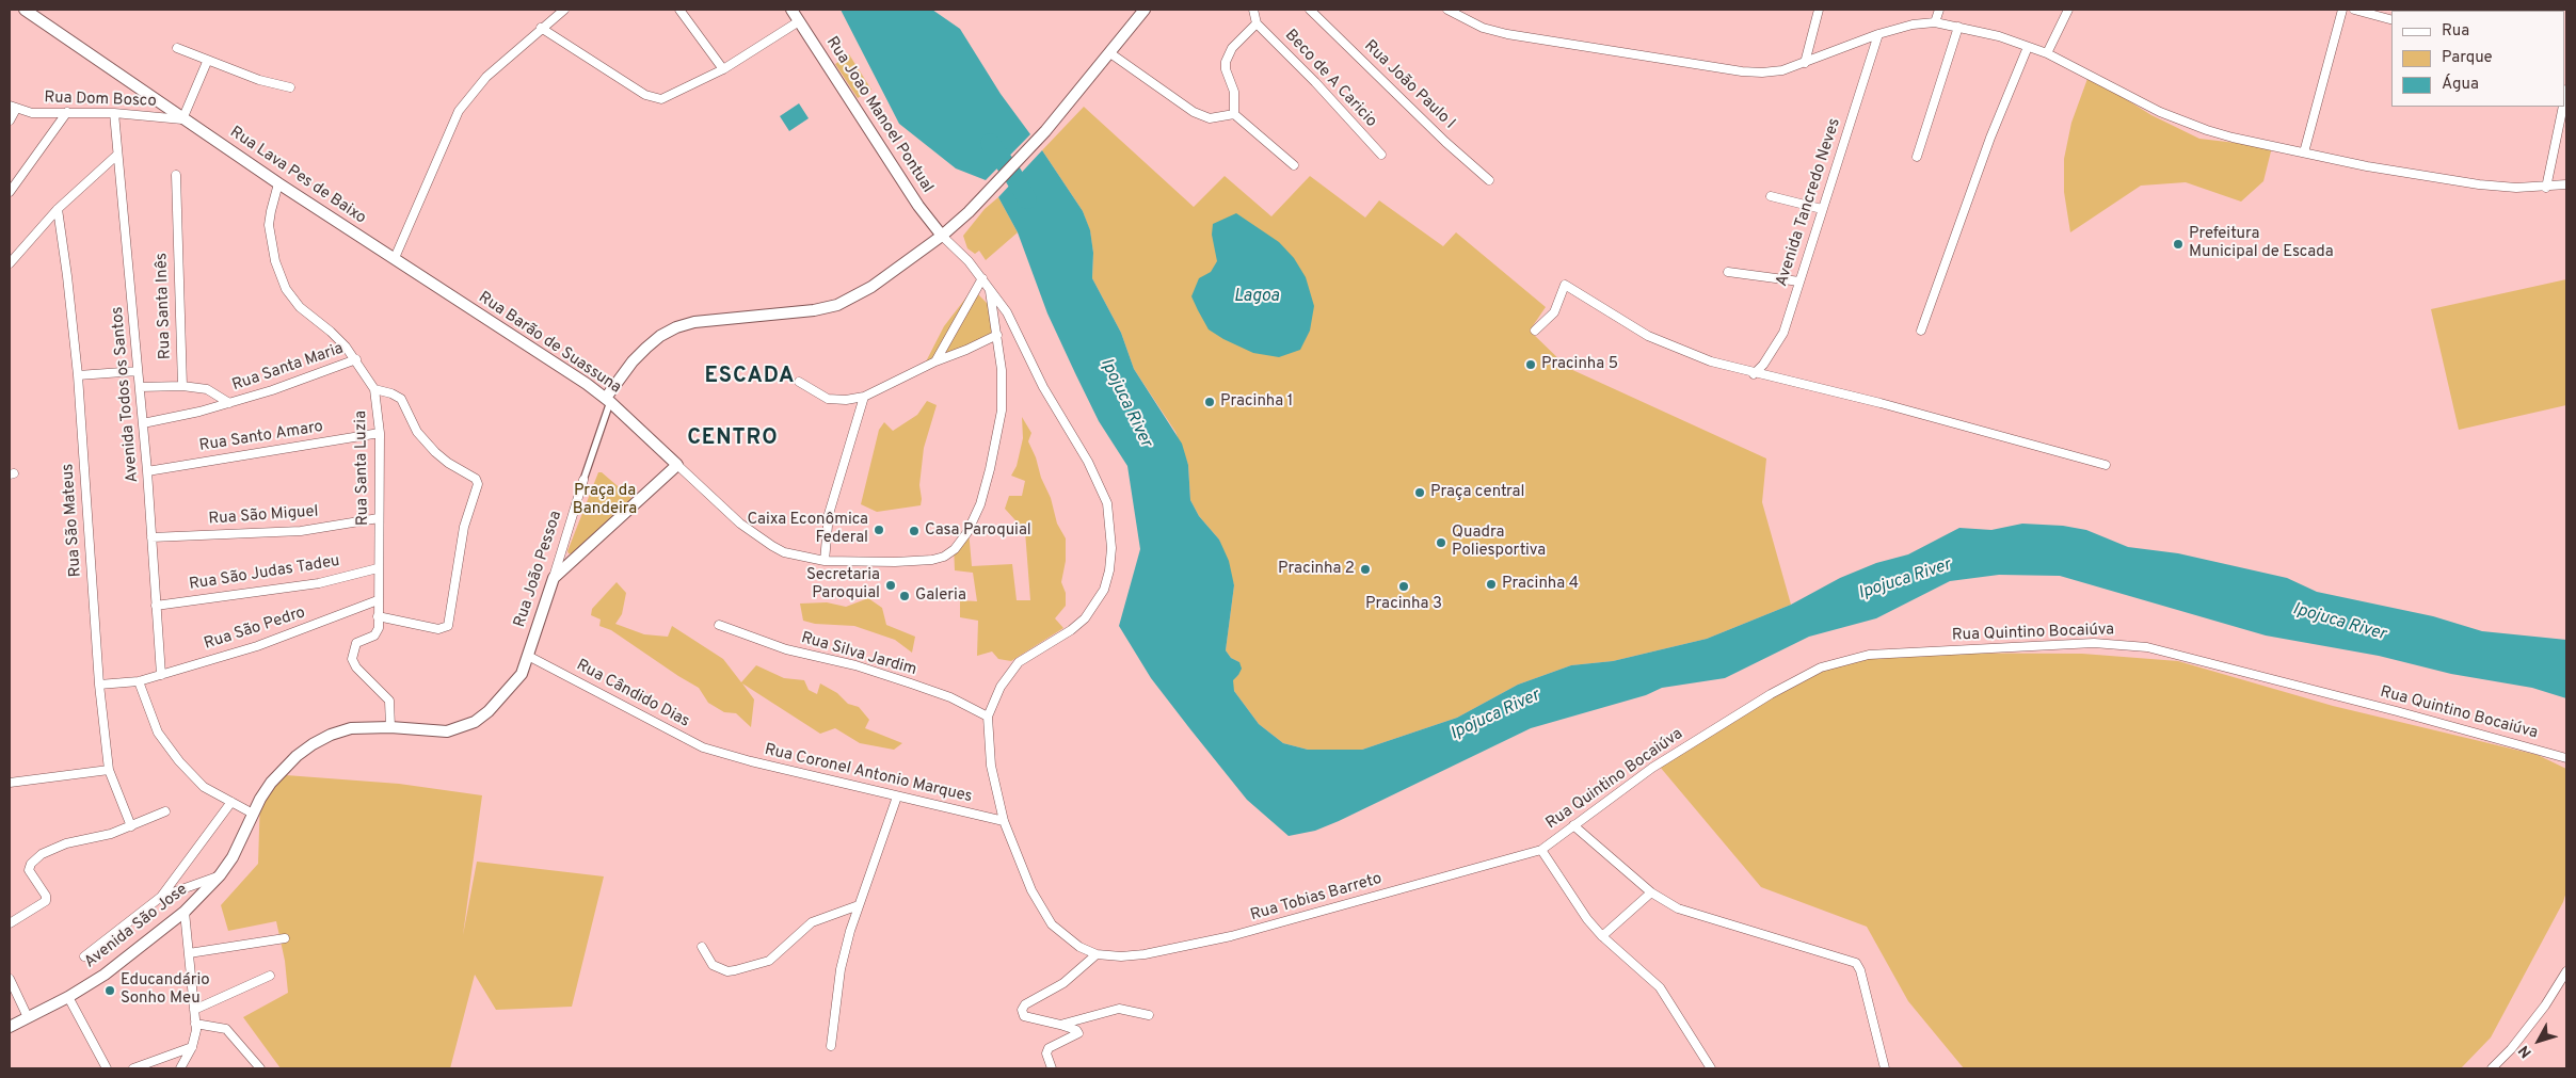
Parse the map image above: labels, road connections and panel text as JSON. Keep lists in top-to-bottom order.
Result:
{
  "streets": {
    "street": [
      "Beco de A Caricio",
      "Rua João Paulo I",
      "Rua Dom Bosco",
      "Rua Joao Manoel Pontual",
      "Rua Lava Pes de Baixo",
      "Avenida Tancredo Neves",
      "Rua Santa Inês",
      "Rua Barão de Suassuna",
      "Rua Santa Maria",
      "Avenida Todos os Santos",
      "Rua Santo Amaro",
      "Rua Santa Luzia",
      "Rua São Miguel",
      "Rua São Mateus",
      "Rua João Pessoa",
      "Rua São Judas Tadeu",
      "Rua São Pedro",
      "Rua Quintino Bocaiúva",
      "Rua Silva Jardim",
      "Rua Cândido Dias",
      "Rua Coronel Antonio Marques",
      "Rua Tobias Barreto",
      "Avenida São Jose"
    ]
  },
  "crossings": [
    ["Rua Dom Bosco", "Rua Lava Pes de Baixo"],
    ["Rua Dom Bosco", "Avenida Todos os Santos"],
    ["Rua Lava Pes de Baixo", "Rua Barão de Suassuna"],
    ["Rua Lava Pes de Baixo", "Rua Santa Luzia"],
    ["Rua Barão de Suassuna", "Rua João Pessoa"],
    ["Rua Santa Maria", "Avenida Todos os Santos"],
    ["Rua Santa Maria", "Rua Santa Luzia"],
    ["Avenida Todos os Santos", "Rua Santo Amaro"],
    ["Avenida Todos os Santos", "Rua São Miguel"],
    ["Avenida Todos os Santos", "Rua São Judas Tadeu"],
    ["Avenida Todos os Santos", "Rua São Pedro"],
    ["Rua Santo Amaro", "Rua Santa Luzia"],
    ["Rua Santa Luzia", "Rua São Miguel"],
    ["Rua Santa Luzia", "Rua São Judas Tadeu"],
    ["Rua Santa Luzia", "Rua São Pedro"],
    ["Rua Santa Luzia", "Avenida São Jose"],
    ["Rua São Mateus", "Rua São Pedro"],
    ["Rua João Pessoa", "Rua Cândido Dias"],
    ["Rua João Pessoa", "Avenida São Jose"],
    ["Rua Quintino Bocaiúva", "Rua Tobias Barreto"],
    ["Rua Cândido Dias", "Rua Coronel Antonio Marques"],
    ["Rua Cândido Dias", "Avenida São Jose"]
  ],
  "districts": ["ESCADA", "CENTRO"],
  "water": ["Lagoa", "Ipojuca River"],
  "parks": ["Praça da Bandeira"],
  "places": [
    "Prefeitura Municipal de Escada",
    "Pracinha 5",
    "Pracinha 1",
    "Praça central",
    "Caixa Econômica Federal",
    "Casa Paroquial",
    "Quadra Poliesportiva",
    "Pracinha 2",
    "Pracinha 4",
    "Secretaria Paroquial",
    "Pracinha 3",
    "Galeria",
    "Educandário Sonho Meu"
  ],
  "legend": ["Rua", "Parque", "Água"],
  "north": "bottom left"
}
